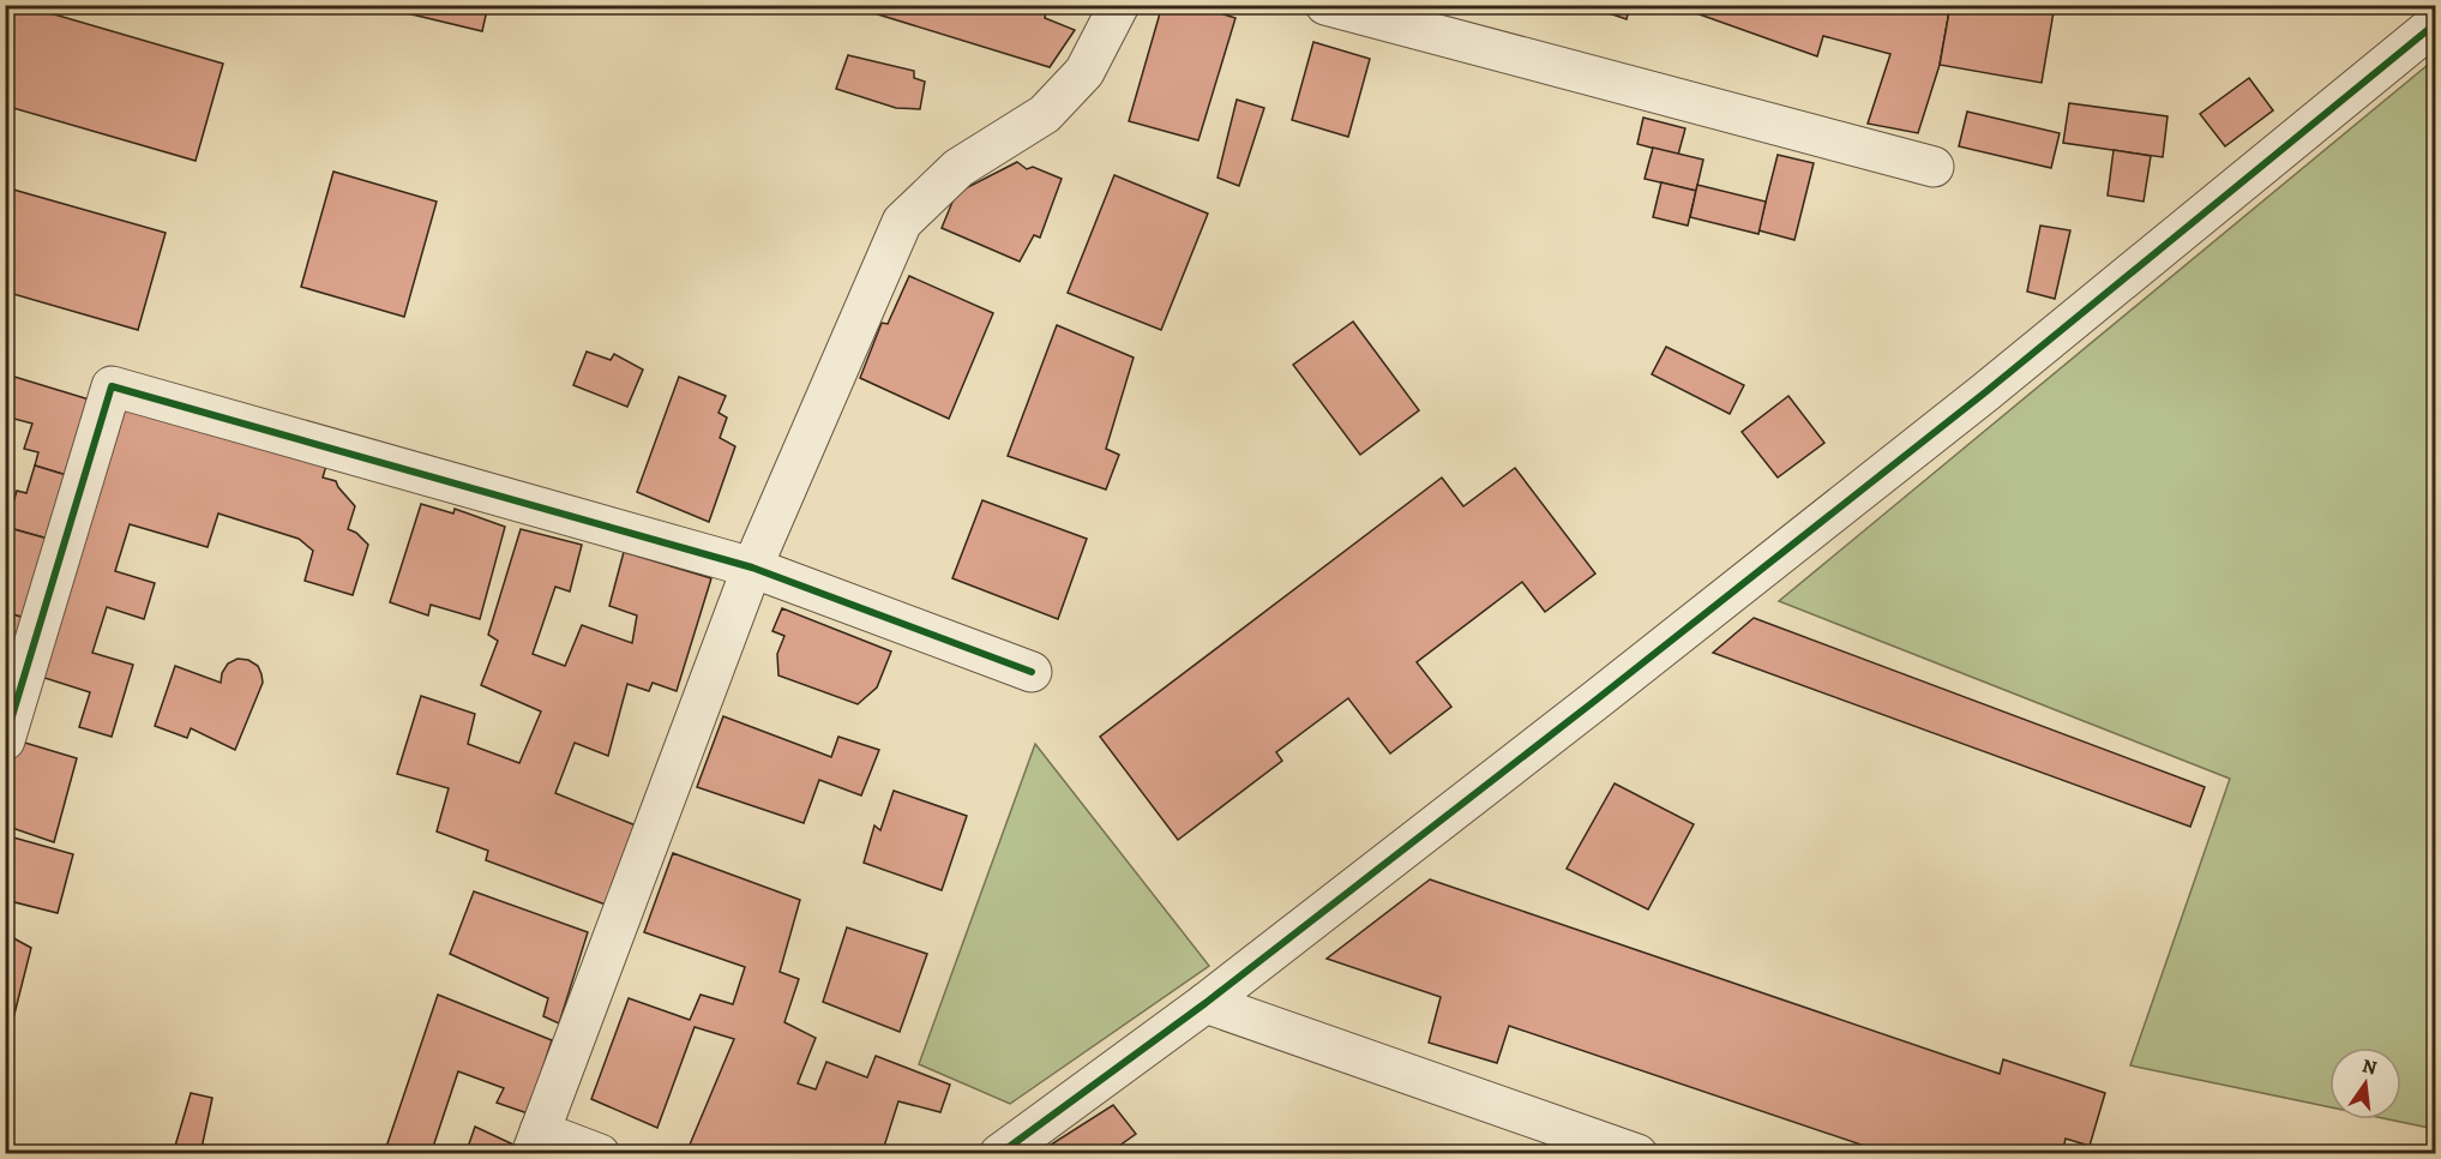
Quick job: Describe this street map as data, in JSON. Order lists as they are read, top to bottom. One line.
{"north":"top"}
